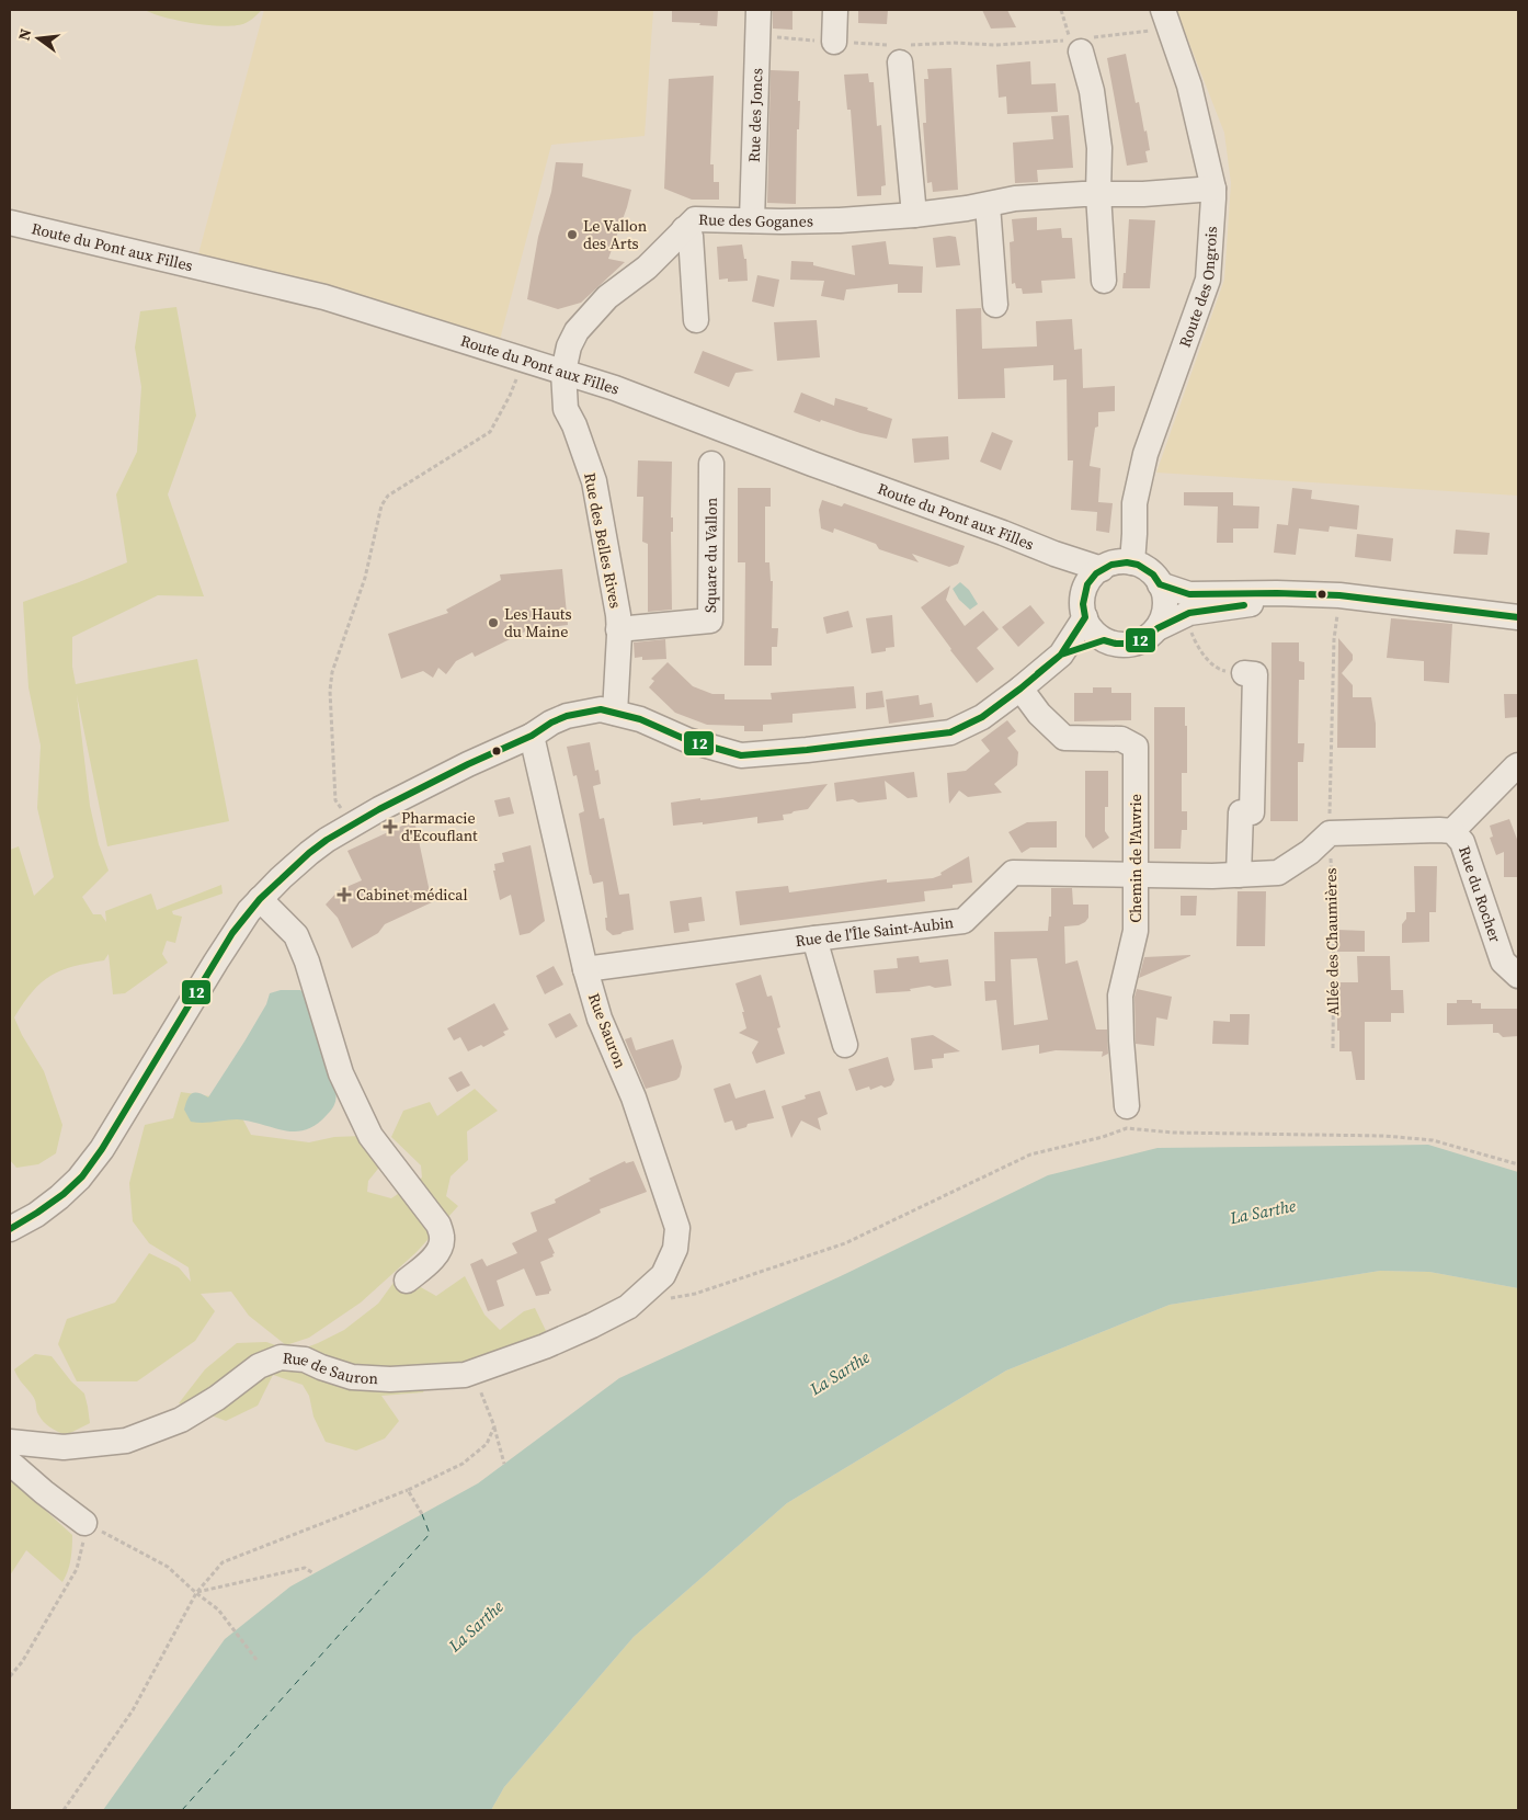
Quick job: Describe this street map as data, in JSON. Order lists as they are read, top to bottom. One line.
{"streets":{"street":["Rue des Joncs","Rue des Goganes","Route du Pont aux Filles","Route des Ongrois","Rue des Belles Rives","Square du Vallon","Chemin de l'Auvrie","Rue du Rocher","Rue de l'Île Saint-Aubin","Rue Sauron","Rue de Sauron"],"path":["Allée des Chaumières"]},"crossings":[["Rue des Joncs","Rue des Goganes"],["Rue des Goganes","Route des Ongrois"],["Rue des Goganes","Rue des Belles Rives"],["Route du Pont aux Filles","Route des Ongrois"],["Route du Pont aux Filles","Rue des Belles Rives"],["Rue des Belles Rives","Square du Vallon"],["Chemin de l'Auvrie","Rue de l'Île Saint-Aubin"],["Rue du Rocher","Rue de l'Île Saint-Aubin"],["Rue du Rocher","Allée des Chaumières"],["Rue de l'Île Saint-Aubin","Allée des Chaumières"],["Rue de l'Île Saint-Aubin","Rue Sauron"],["Rue Sauron","Rue de Sauron"]],"water":["La Sarthe"],"places":{"other":["Le Vallon des Arts","Les Hauts du Maine"],"health":["Pharmacie d'Ecouflant","Cabinet médical"]},"lines":["transit line 12"],"north":"left"}
